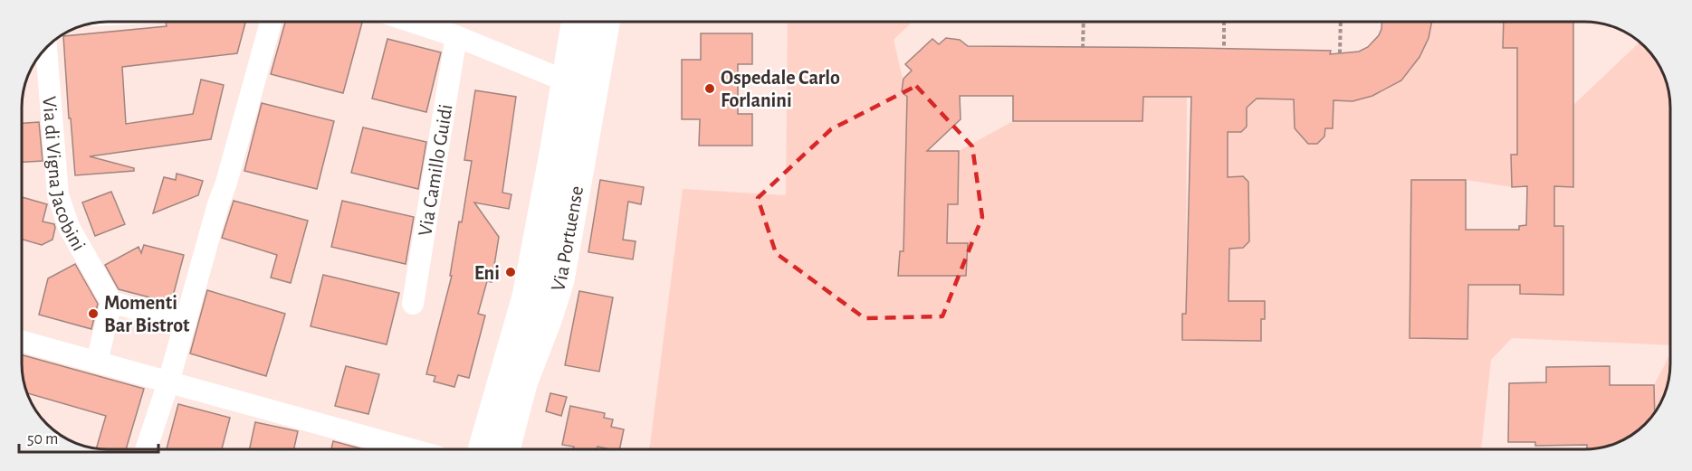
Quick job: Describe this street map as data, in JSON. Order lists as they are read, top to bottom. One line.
{"streets":{"main road":["Via Portuense"],"street":["Via Camillo Guidi","Via di Vigna Jacobini"]},"places":["Ospedale Carlo Forlanini","Eni","Momenti Bar Bistrot"],"scale_bar":"50 m"}
